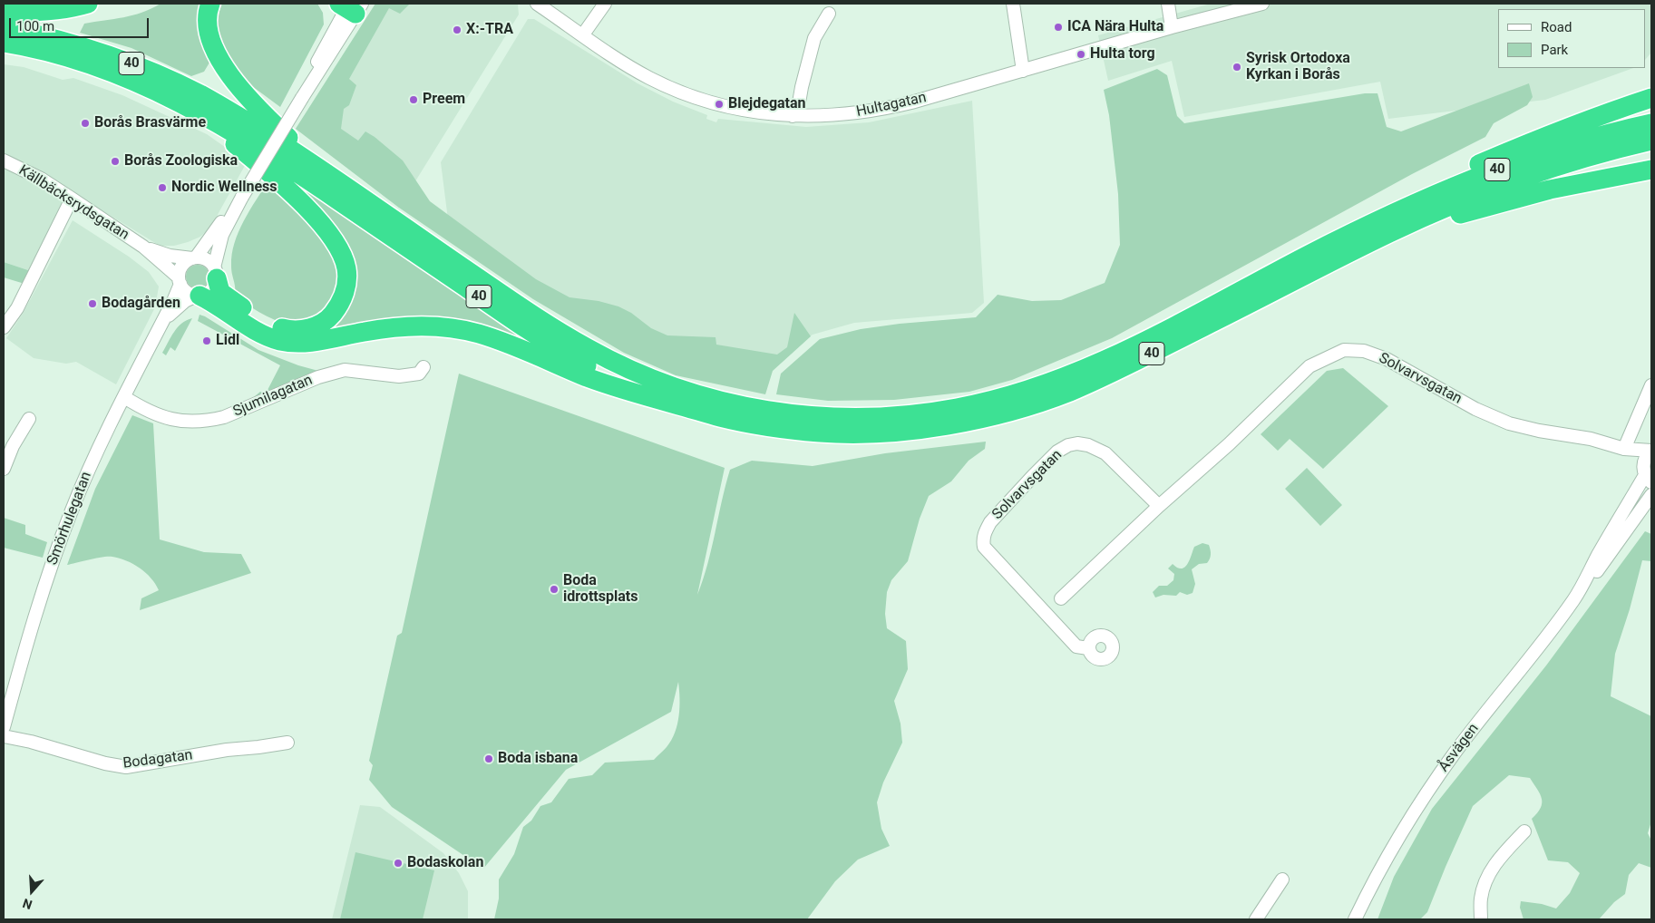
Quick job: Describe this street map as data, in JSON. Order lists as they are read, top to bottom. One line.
{"streets":{"highway":["40"],"street":["Hultagatan","Källbäcksrydsgatan","Solvarvsgatan","Sjumilagatan","Smörhulegatan","Åsvägen","Bodagatan"]},"crossings":[["Källbäcksrydsgatan","Smörhulegatan"],["Sjumilagatan","Smörhulegatan"]],"places":["ICA Nära Hulta","X:-TRA","Hulta torg","Syrisk Ortodoxa Kyrkan i Borås","Preem","Blejdegatan","Borås Brasvärme","Borås Zoologiska","Nordic Wellness","Bodagården","Lidl","Boda idrottsplats","Boda isbana","Bodaskolan"],"legend":["Road","Park"],"scale_bar":"100 m","north":"bottom"}
